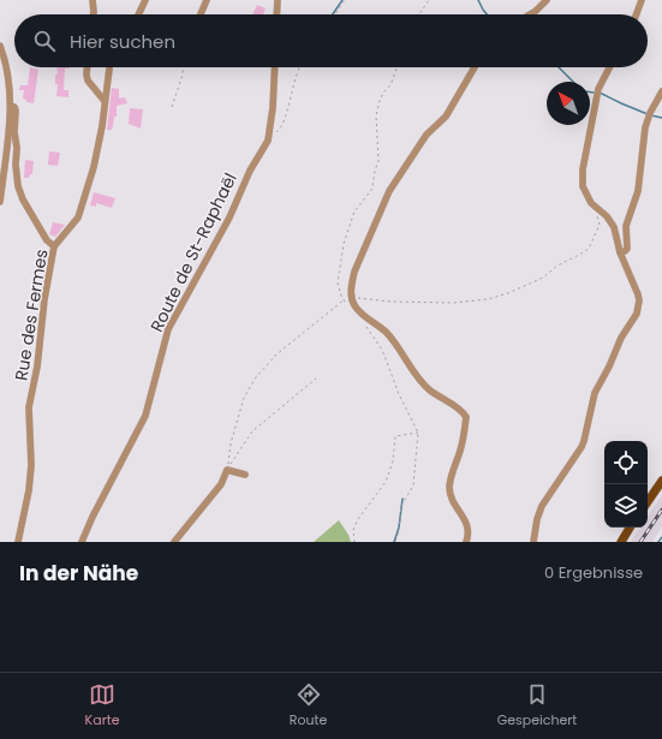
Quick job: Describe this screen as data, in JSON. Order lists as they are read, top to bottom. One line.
{"streets":{"street":["Route de St-Raphaël","Rue des Fermes"]},"north":"top left","page":{"search":"Hier suchen","heading":["In der Nähe","0 Ergebnisse"],"nav":["Karte","Route","Gespeichert"]}}
